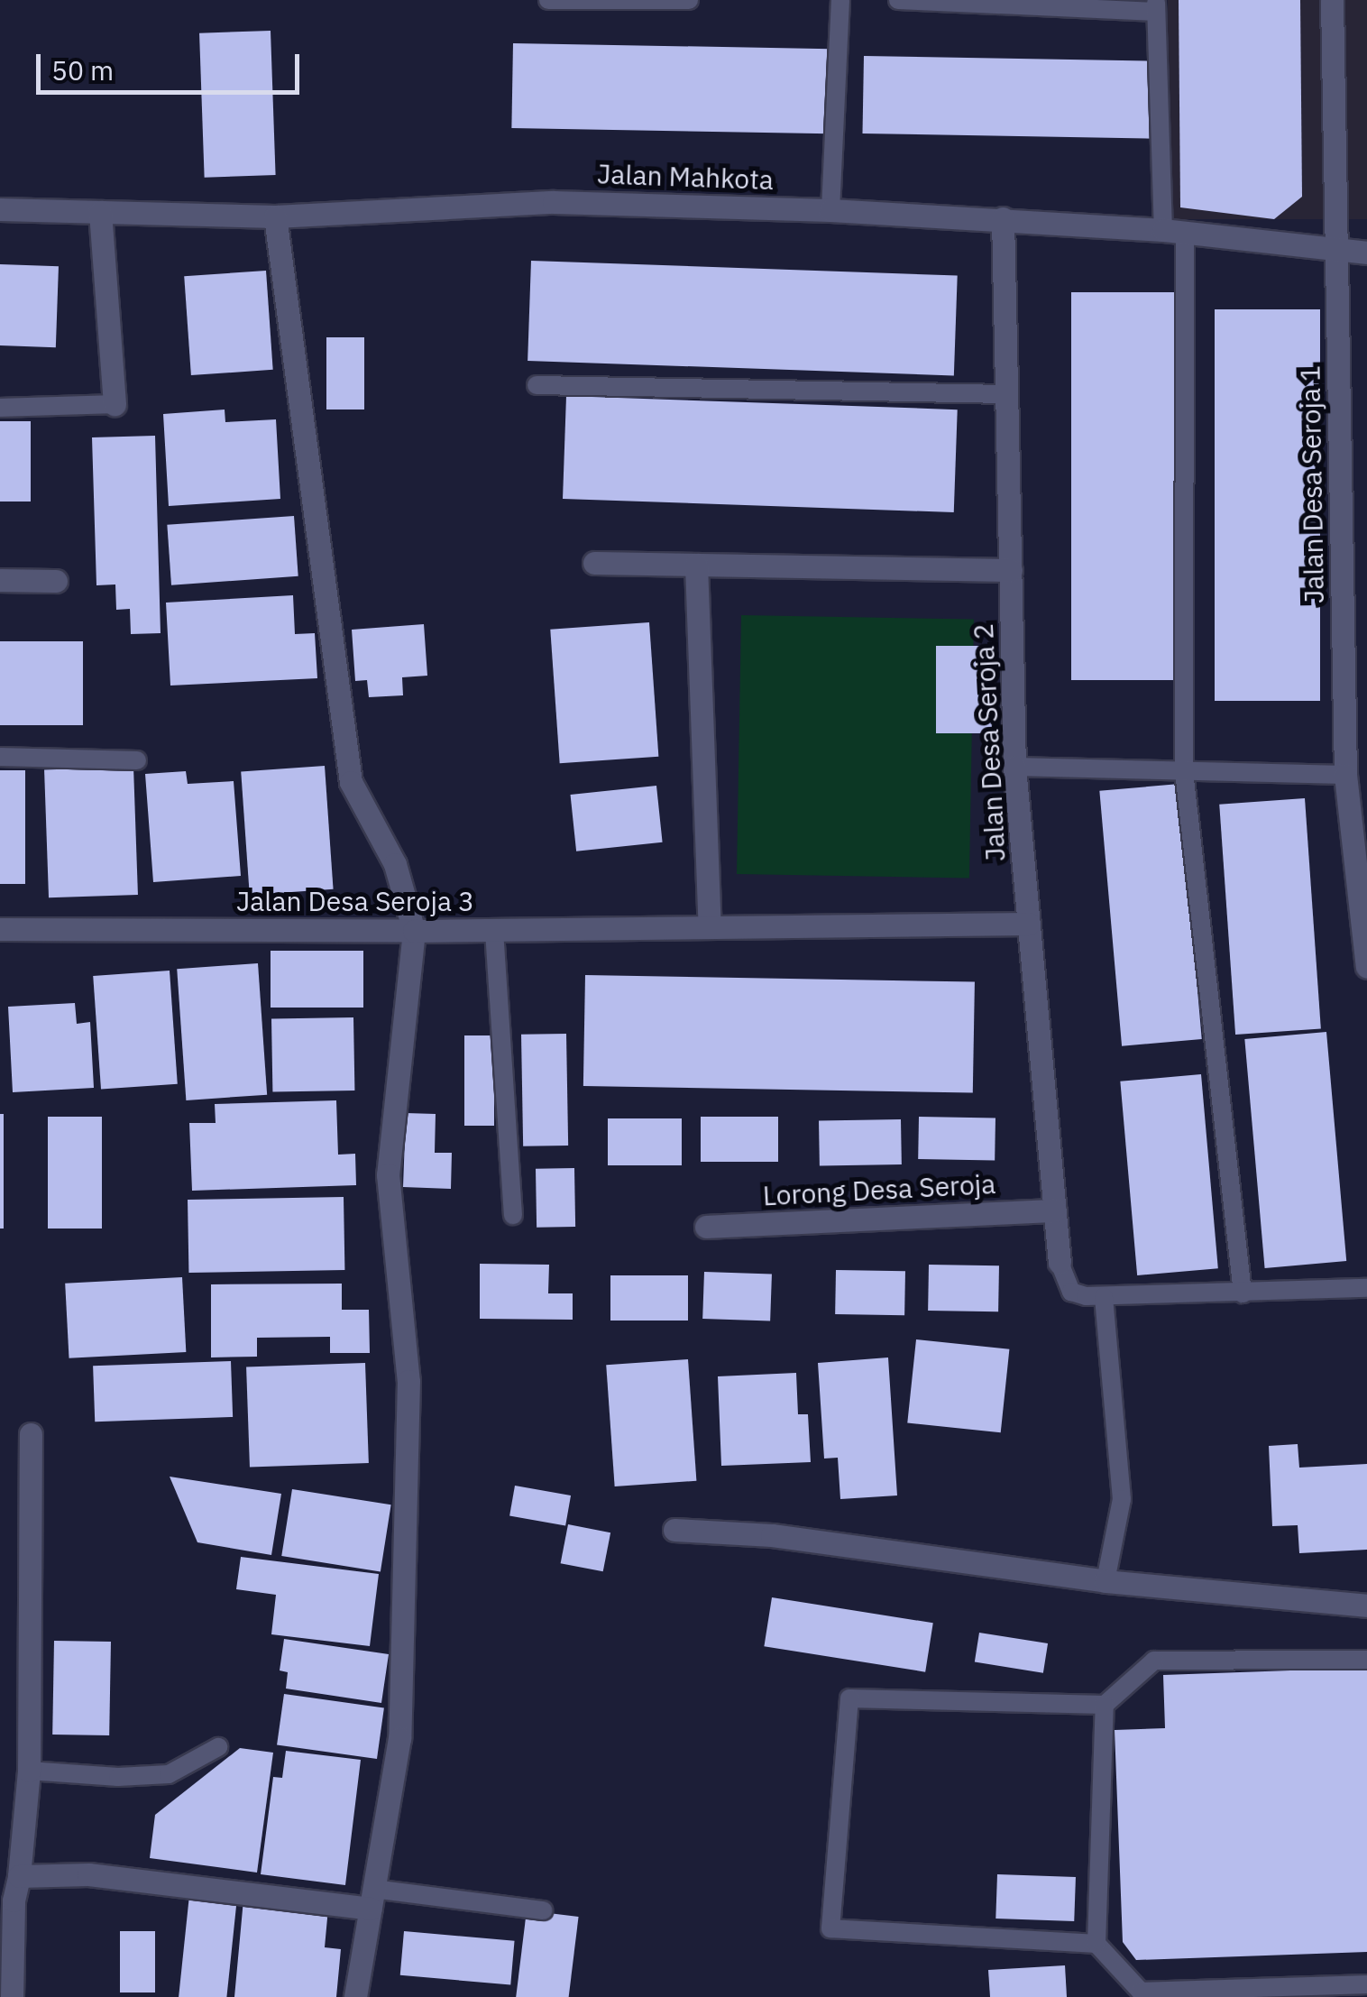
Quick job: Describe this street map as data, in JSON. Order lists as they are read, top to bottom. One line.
{"streets":{"street":["Jalan Mahkota","Jalan Desa Seroja 1","Jalan Desa Seroja 2","Jalan Desa Seroja 3","Lorong Desa Seroja"]},"crossings":[["Jalan Mahkota","Jalan Desa Seroja 1"],["Jalan Mahkota","Jalan Desa Seroja 2"],["Jalan Desa Seroja 2","Jalan Desa Seroja 3"],["Jalan Desa Seroja 2","Lorong Desa Seroja"]],"scale_bar":"50 m"}
